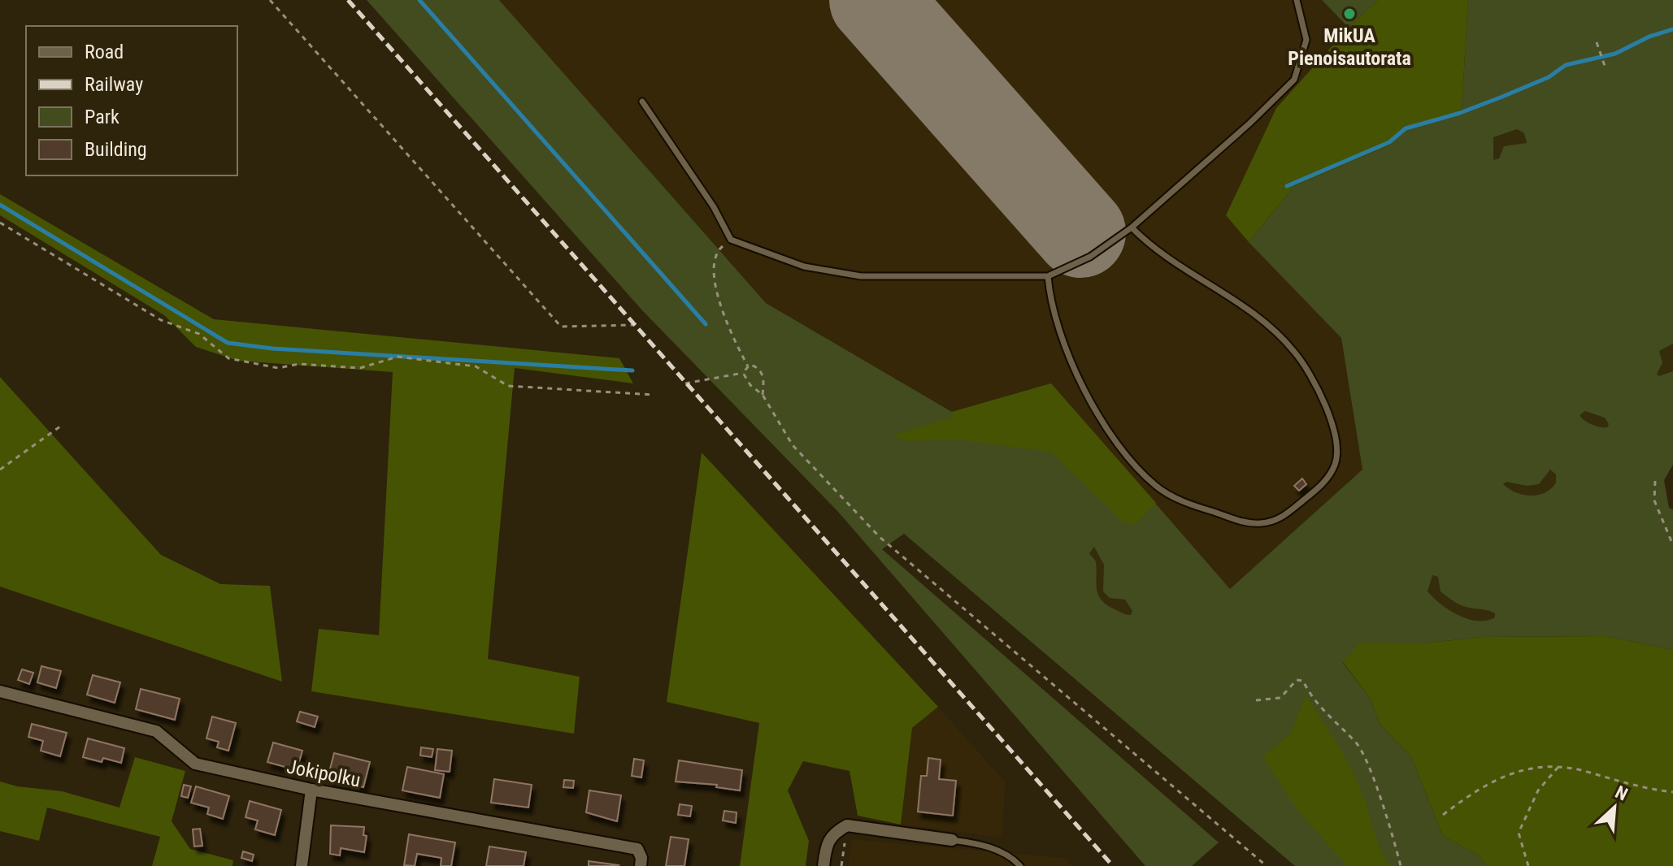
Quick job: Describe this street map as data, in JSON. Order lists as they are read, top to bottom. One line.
{"streets":{"street":["Jokipolku"]},"places":["MikUA Pienoisautorata"],"legend":["Road","Railway","Park","Building"],"north":"top right"}
